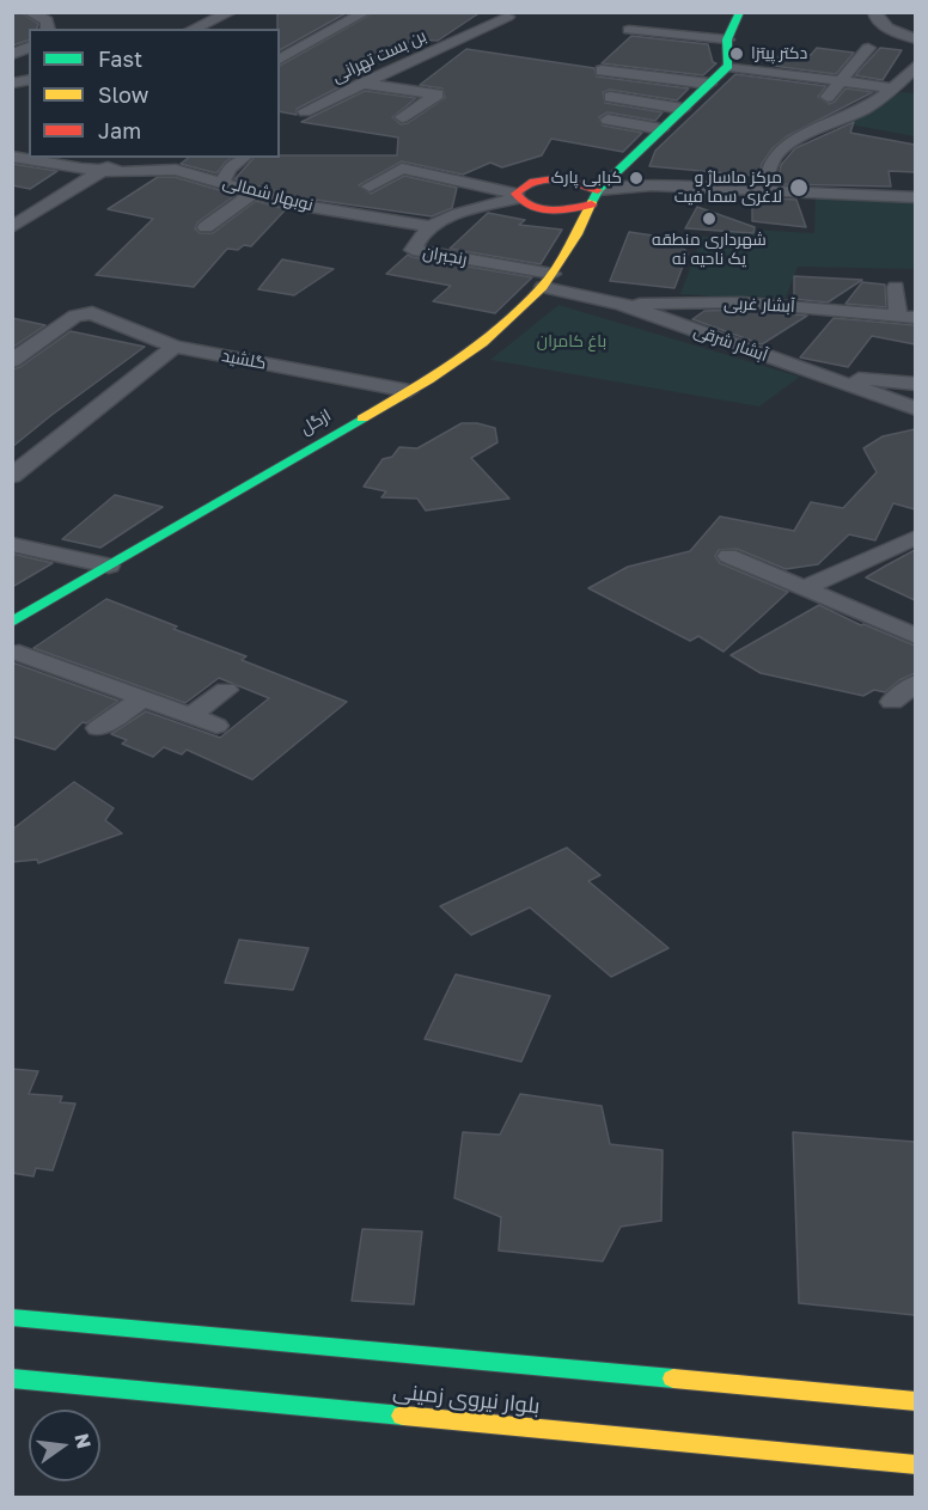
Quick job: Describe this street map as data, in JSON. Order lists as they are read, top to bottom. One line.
{"streets":{"main road":["ازگل","بلوار نیروی زمینی"],"street":["بن بست تهرانی","نوبهار شمالی","رنجبران","آبشار غربی","آبشار شرقی","گلشید"]},"crossings":[["نوبهار شمالی","رنجبران"],["رنجبران","آبشار شرقی"],["رنجبران","ازگل"],["آبشار غربی","آبشار شرقی"],["آبشار شرقی","ازگل"],["گلشید","ازگل"]],"parks":["باغ کامران"],"places":["دکتر پیتزا","کبابی پارک","مرکز ماساژ و لاغری سما فیت","شهرداری منطقه یک ناحیه نه"],"legend":["Fast","Slow","Jam"],"north":"right"}
